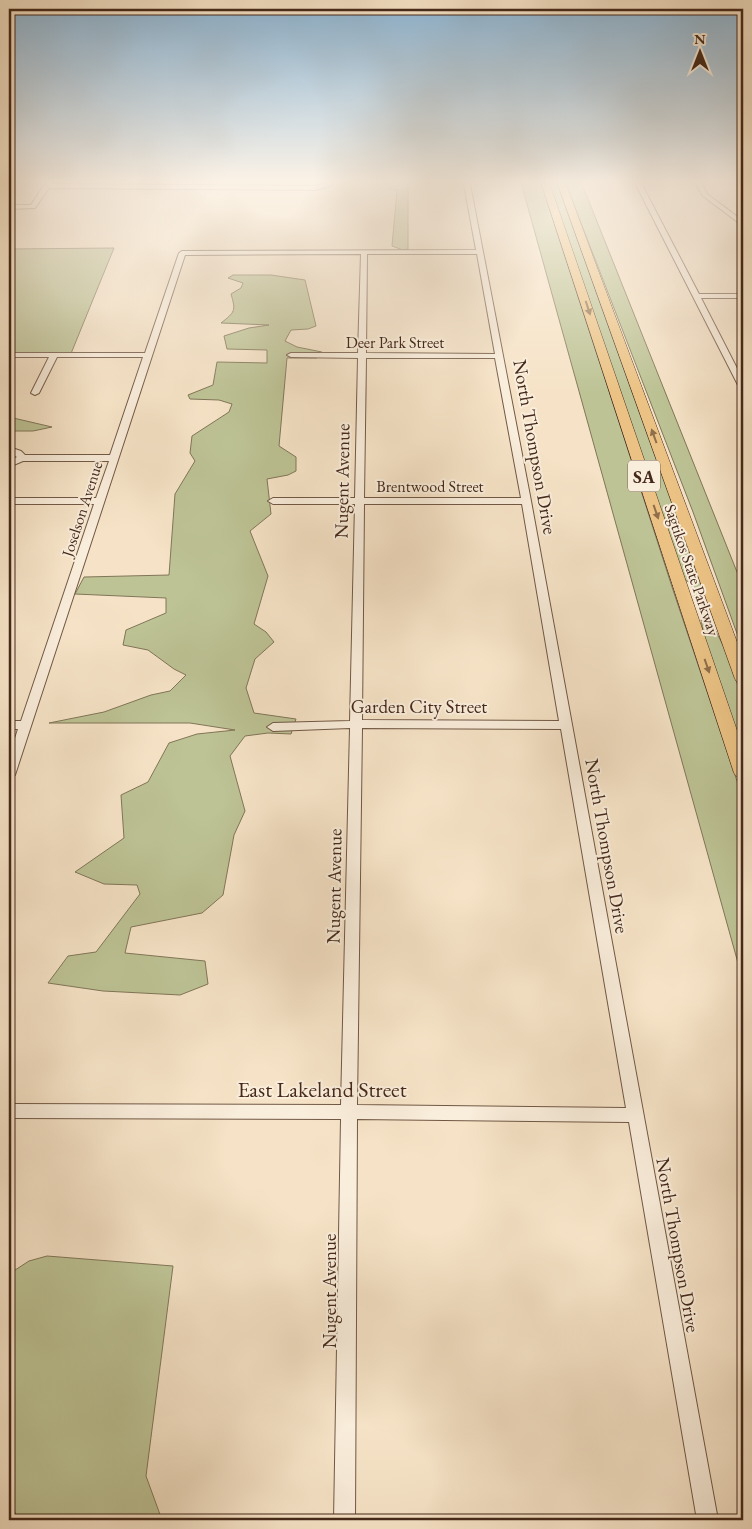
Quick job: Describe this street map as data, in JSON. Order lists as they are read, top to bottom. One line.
{"streets":{"highway":["SA","Sagtikos State Parkway"],"street":["Deer Park Street","North Thompson Drive","Nugent Avenue","Brentwood Street","Joselson Avenue","Garden City Street","East Lakeland Street"]},"crossings":[["Deer Park Street","North Thompson Drive"],["Deer Park Street","Nugent Avenue"],["North Thompson Drive","Brentwood Street"],["North Thompson Drive","Garden City Street"],["North Thompson Drive","East Lakeland Street"],["Nugent Avenue","Brentwood Street"],["Nugent Avenue","Joselson Avenue"],["Nugent Avenue","Garden City Street"],["Nugent Avenue","East Lakeland Street"]],"north":"top"}
